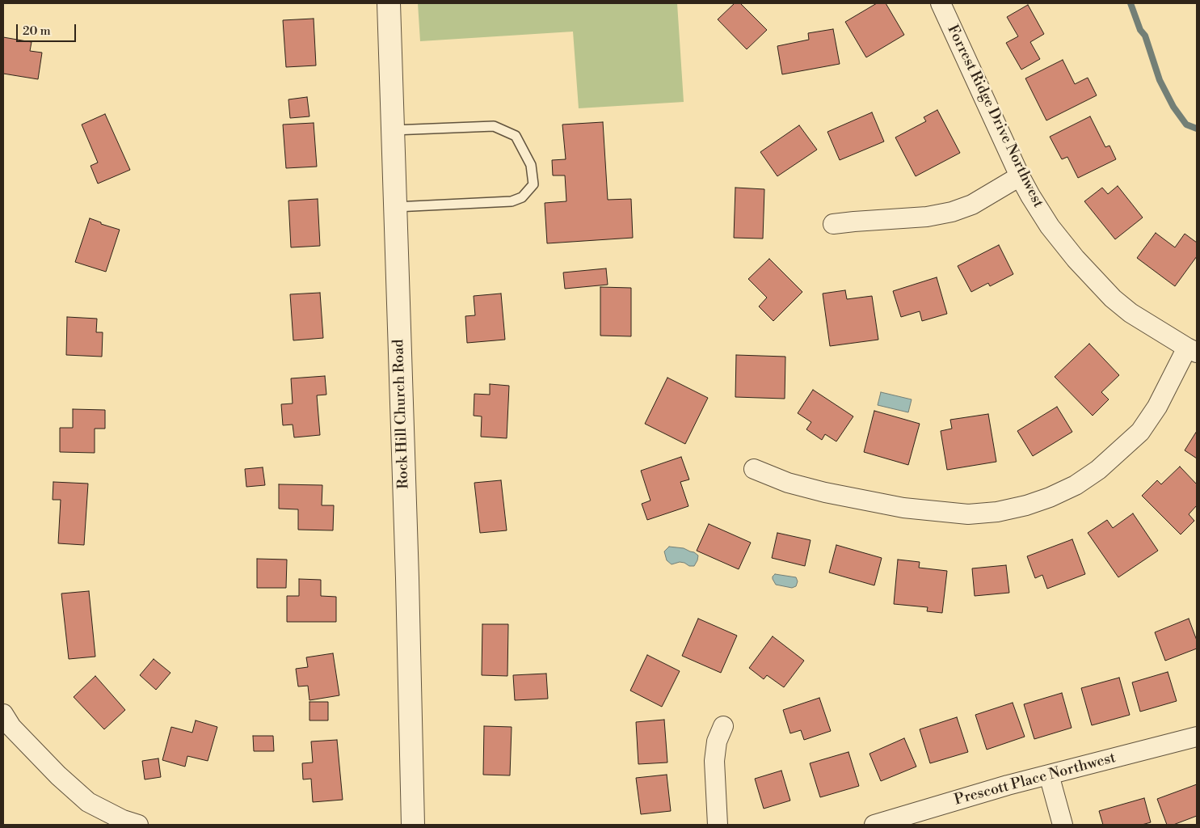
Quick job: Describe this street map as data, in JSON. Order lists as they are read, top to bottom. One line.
{"streets":{"street":["Forrest Ridge Drive Northwest","Rock Hill Church Road","Prescott Place Northwest"]},"scale_bar":"20 m"}
